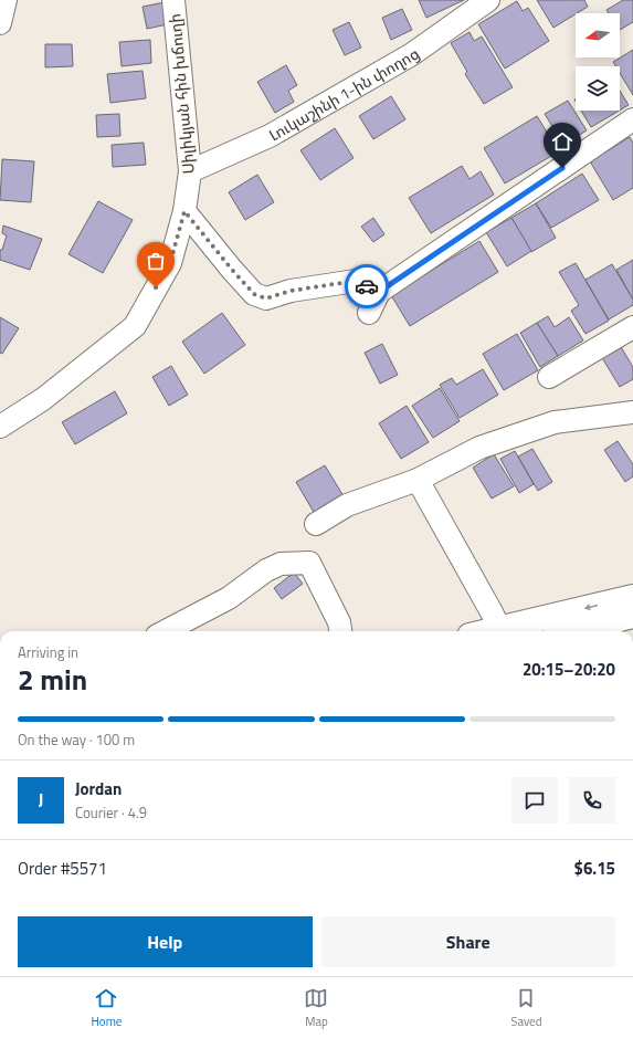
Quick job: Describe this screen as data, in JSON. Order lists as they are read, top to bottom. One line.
{"streets":{"street":["Լուկաշինի 1-ին փողոց","Սիլիկյան հին խճուղի"]},"crossings":[["Լուկաշինի 1-ին փողոց","Սիլիկյան հին խճուղի"]],"north":"left","page":{"heading":["2 min","Arriving in","20:15–20:20"],"panel":["Jordan","Courier · 4.9","Order #5571","$6.15"],"bar":"On the way · 100 m","round":"J","buttons":["Help","Share"],"tabs":["Home","Map","Saved"]}}
